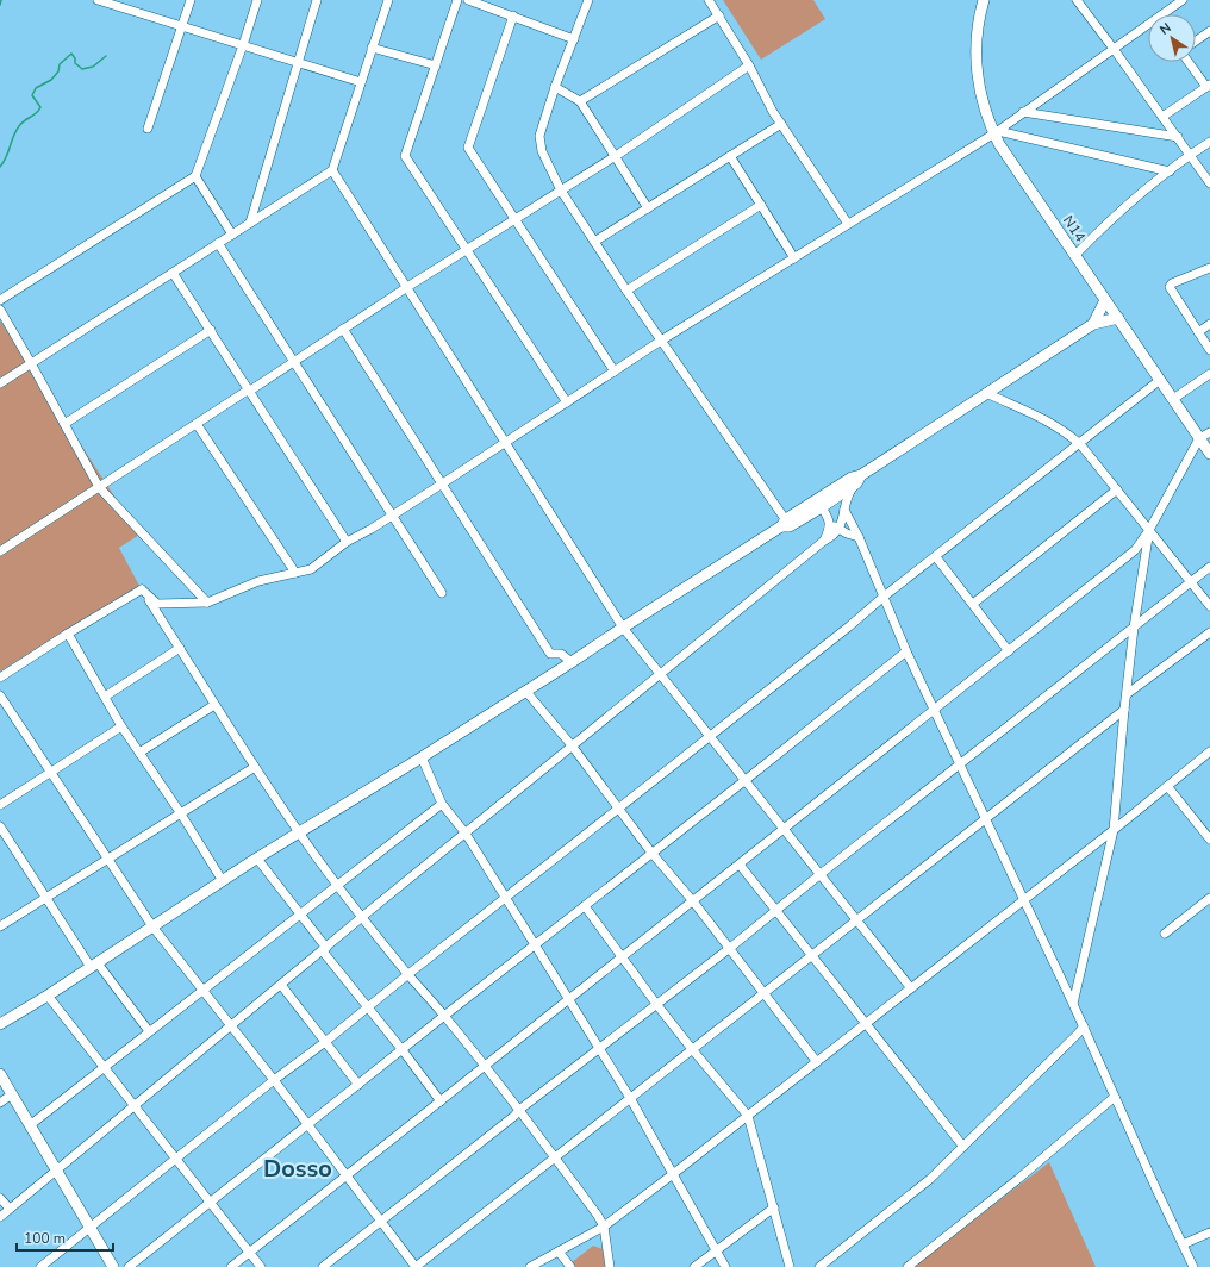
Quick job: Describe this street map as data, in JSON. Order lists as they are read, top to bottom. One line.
{"streets":{"main road":["N14"]},"districts":["Dosso"],"scale_bar":"100 m","north":"top left"}
